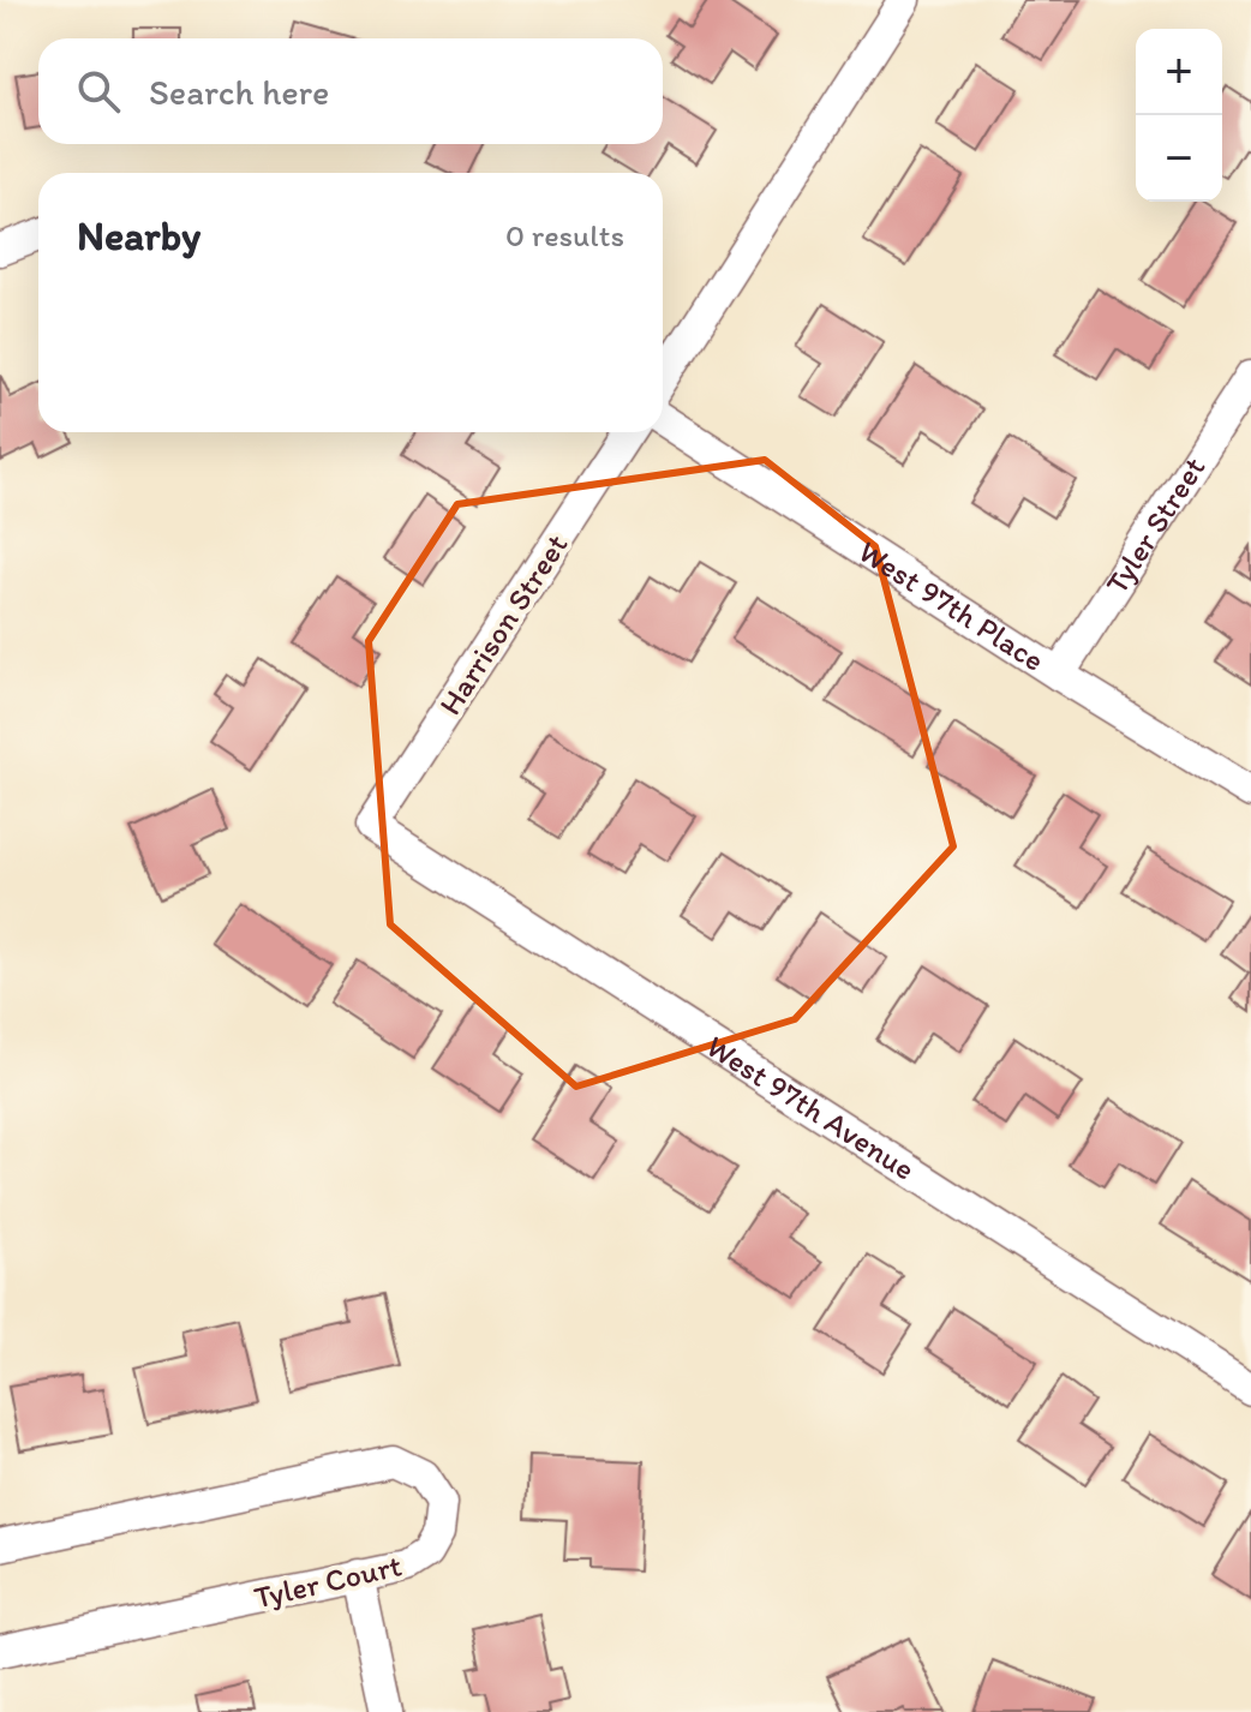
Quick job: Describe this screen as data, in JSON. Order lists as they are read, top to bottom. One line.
{"streets":{"street":["Tyler Street","West 97th Place","Harrison Street","West 97th Avenue","Tyler Court"]},"crossings":[["Tyler Street","West 97th Place"],["Harrison Street","West 97th Avenue"]],"page":{"map_buttons":["+","−"],"search":"Search here","heading":["Nearby","0 results"]}}
